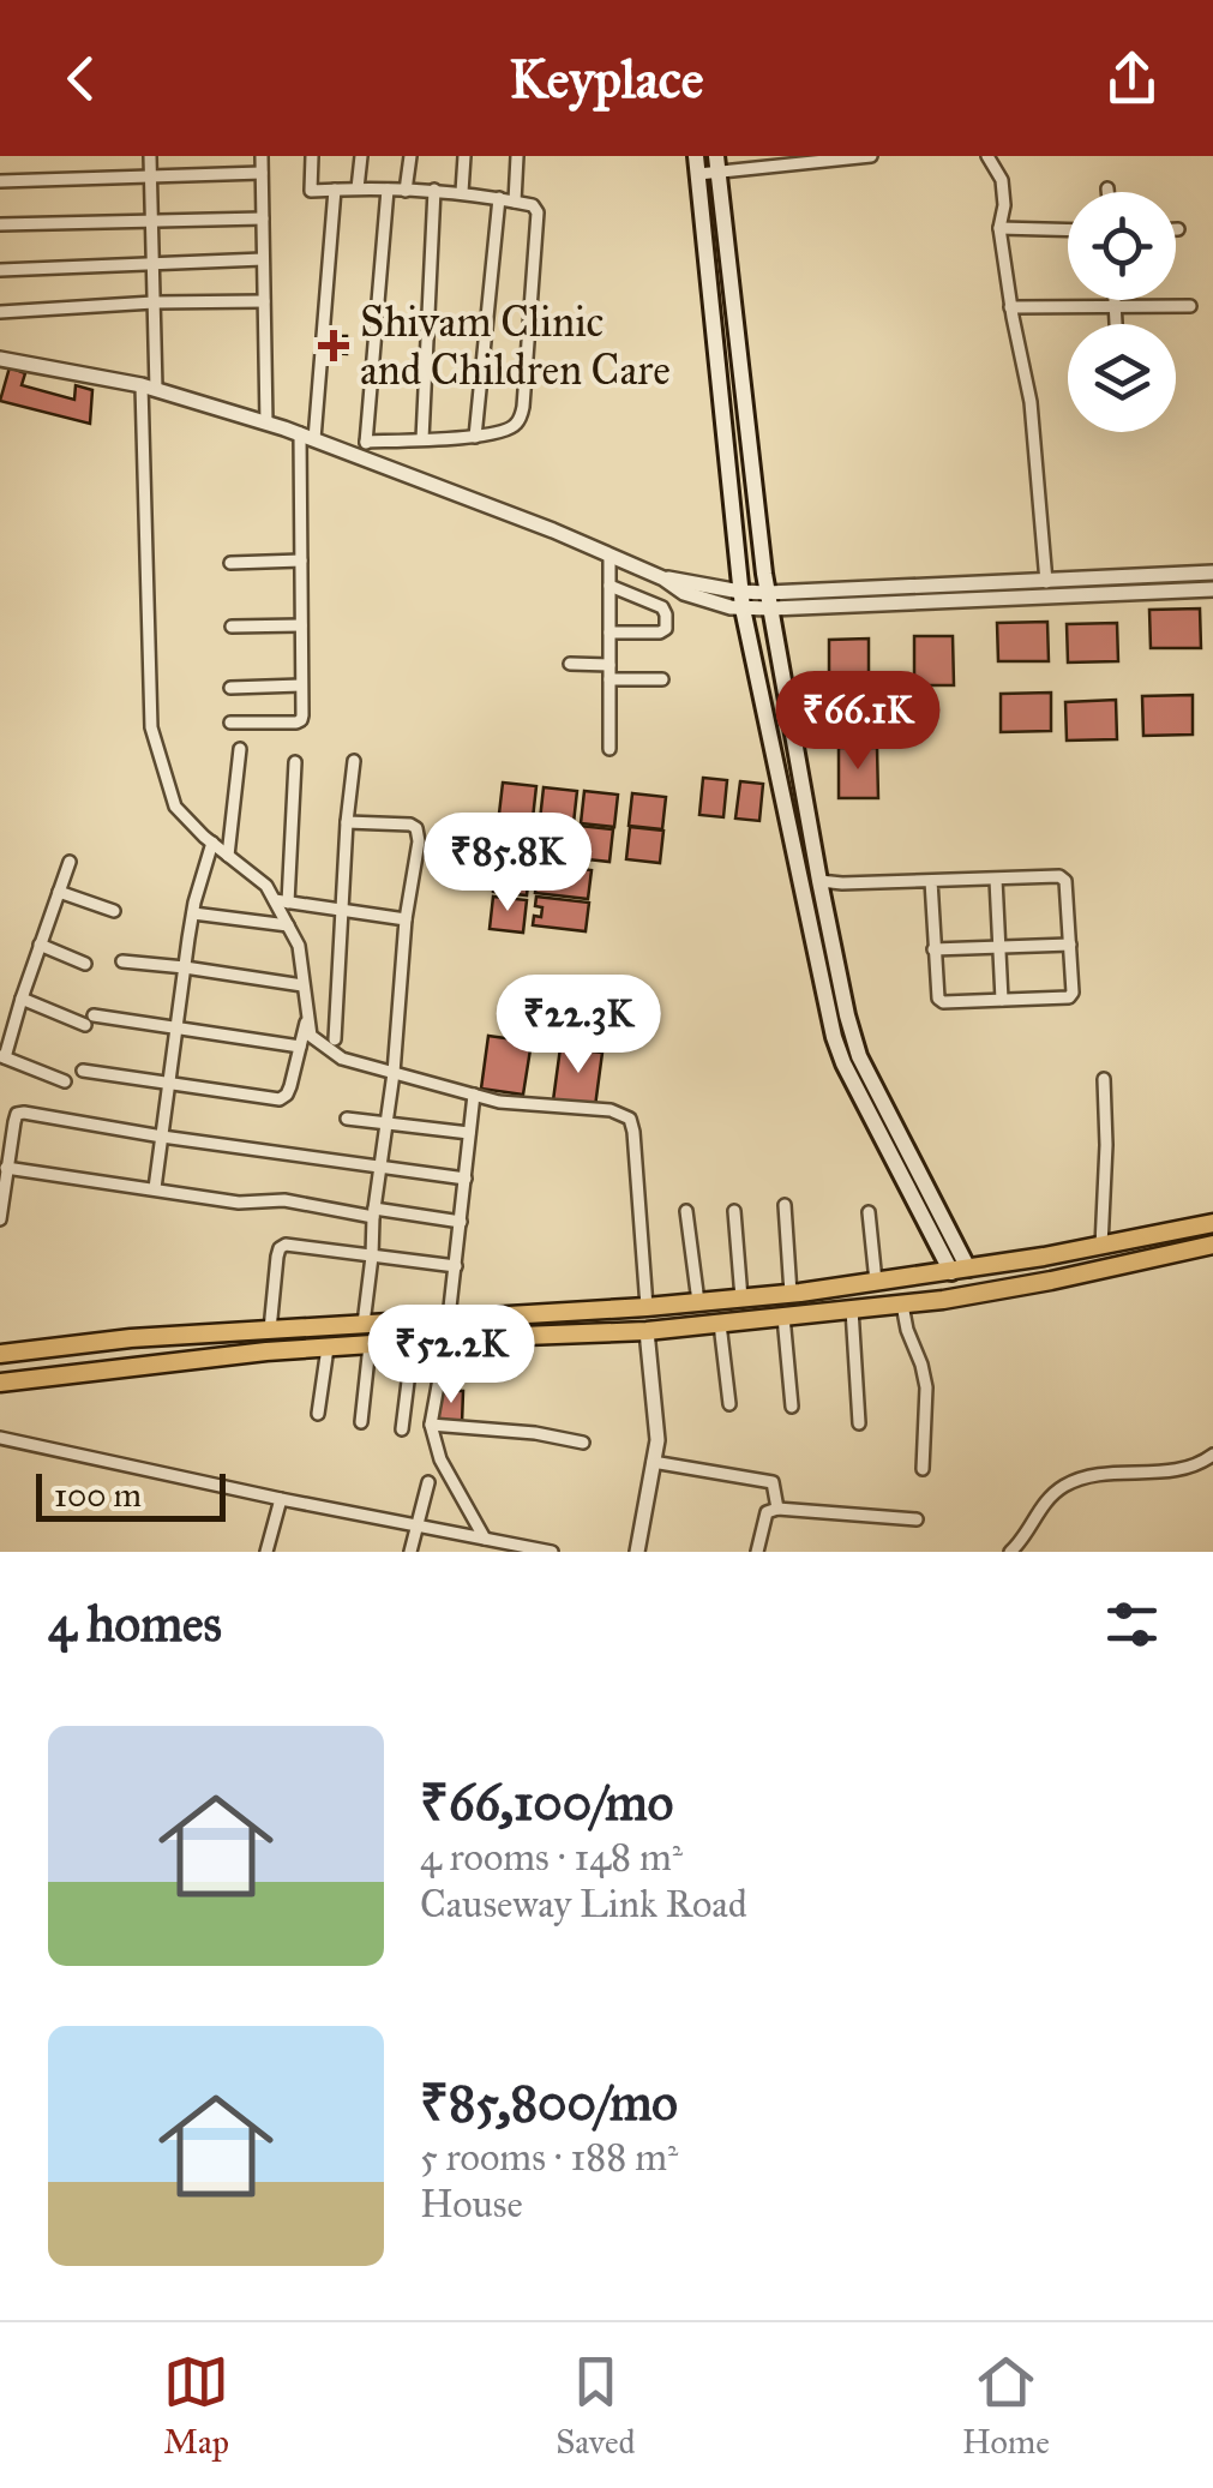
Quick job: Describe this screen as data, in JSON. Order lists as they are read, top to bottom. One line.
{"places":{"health":["Shivam Clinic and Children Care"]},"scale_bar":"100 m","page":{"header":"Keyplace","price":["₹66.1K","₹85.8K","₹22.3K","₹52.2K"],"scale":"100 m","heading":"4 homes","list":[{"name":"₹66,100/mo","note":"4 rooms · 148 m² · Causeway Link Road"},{"name":"₹85,800/mo","note":"5 rooms · 188 m² · House"}],"tabs":["Map","Saved","Home"]}}
